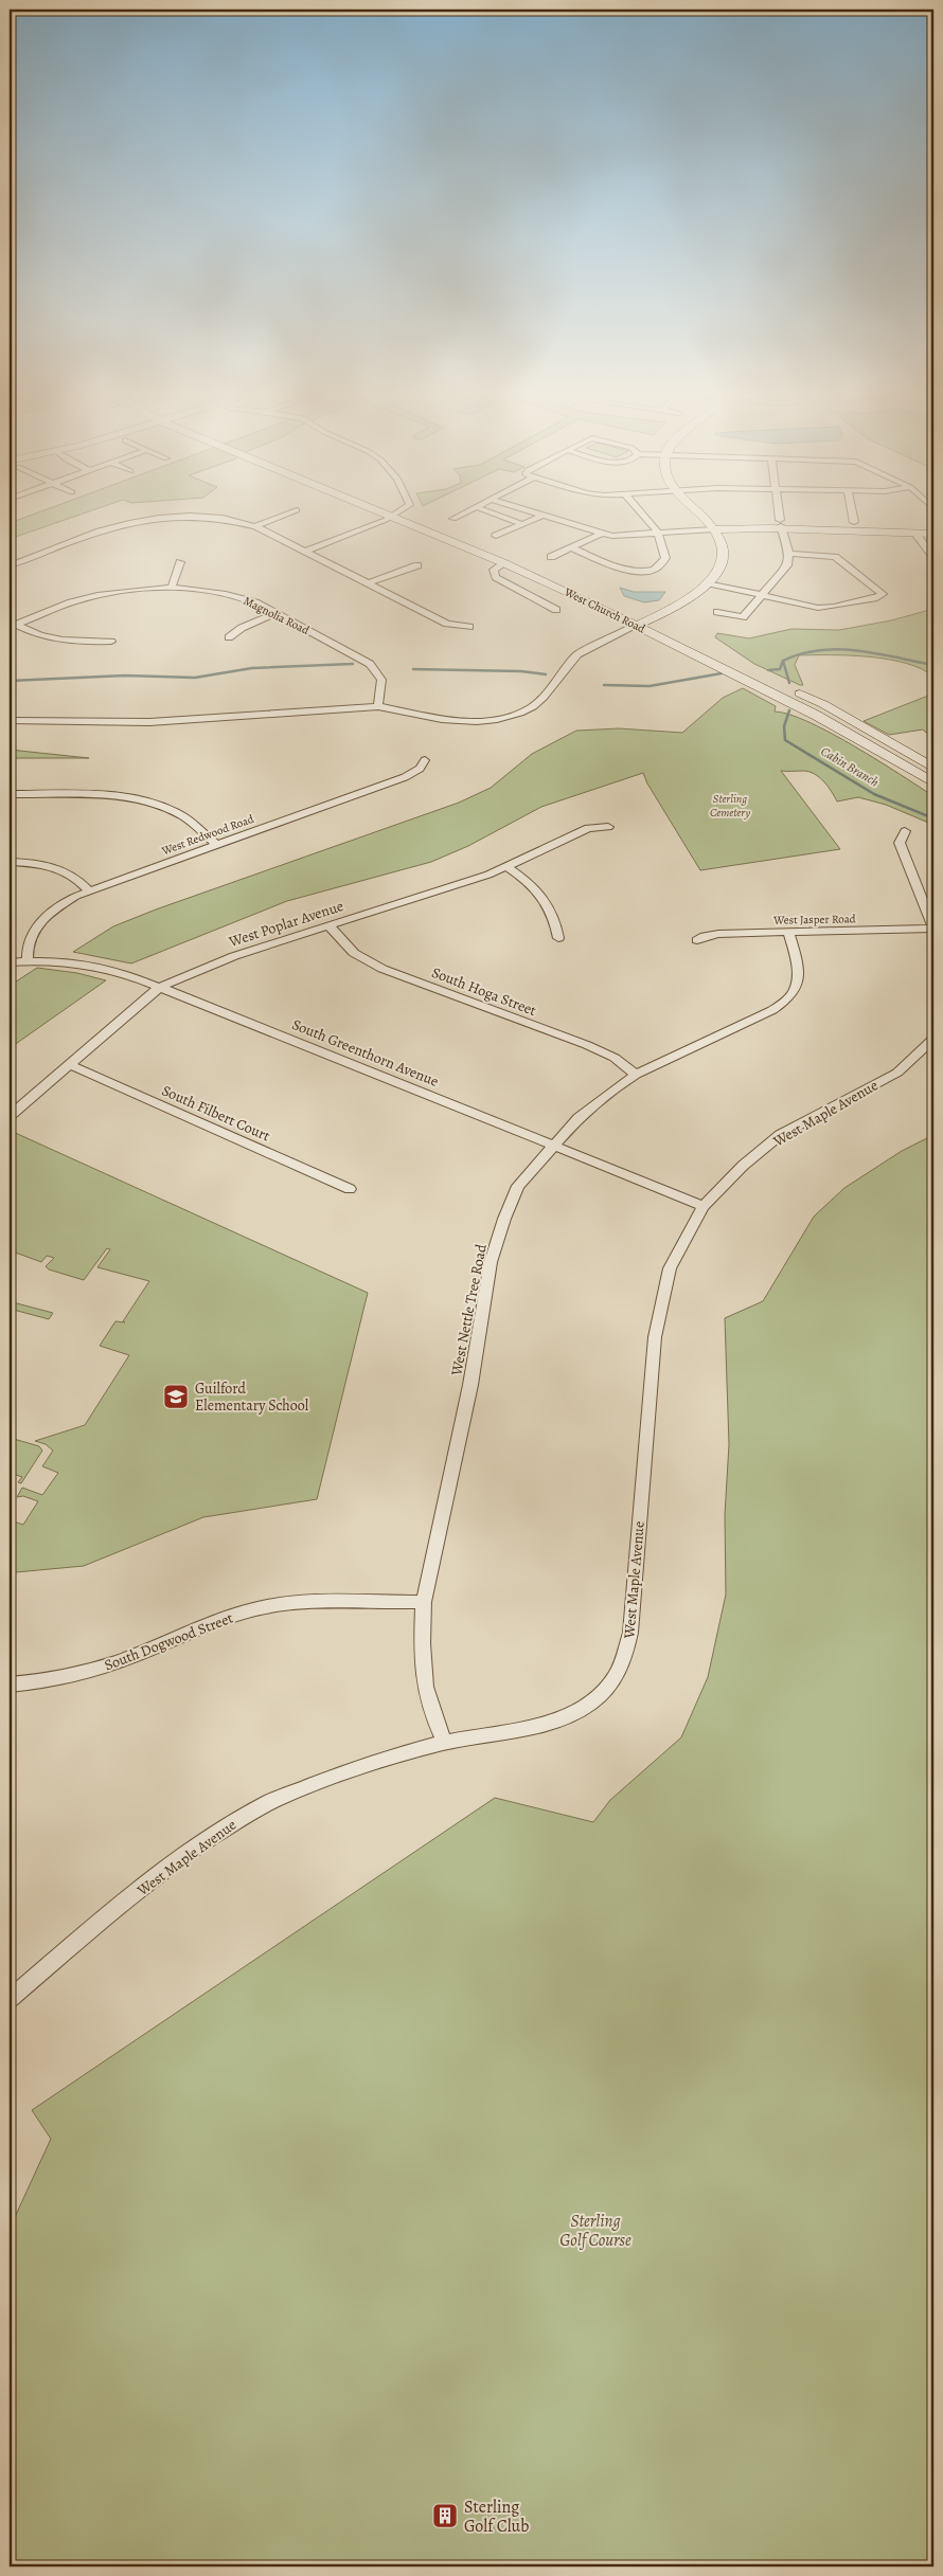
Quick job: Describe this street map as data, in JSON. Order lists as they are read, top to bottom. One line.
{"streets":{"main road":["West Church Road"],"street":["Magnolia Road","West Redwood Road","West Jasper Road","West Poplar Avenue","South Hoga Street","South Greenthorn Avenue","South Filbert Court","West Maple Avenue","West Nettle Tree Road","South Dogwood Street"]},"crossings":[["West Redwood Road","South Greenthorn Avenue"],["West Jasper Road","West Nettle Tree Road"],["West Poplar Avenue","South Hoga Street"],["West Poplar Avenue","South Greenthorn Avenue"],["West Poplar Avenue","South Filbert Court"],["South Hoga Street","West Nettle Tree Road"],["South Greenthorn Avenue","West Maple Avenue"],["South Greenthorn Avenue","West Nettle Tree Road"],["West Maple Avenue","West Nettle Tree Road"],["West Nettle Tree Road","South Dogwood Street"]],"water":["Cabin Branch"],"parks":["Sterling Cemetery","Sterling Golf Course"],"places":{"school or university":["Guilford Elementary School"],"building":["Sterling Golf Club"]}}
